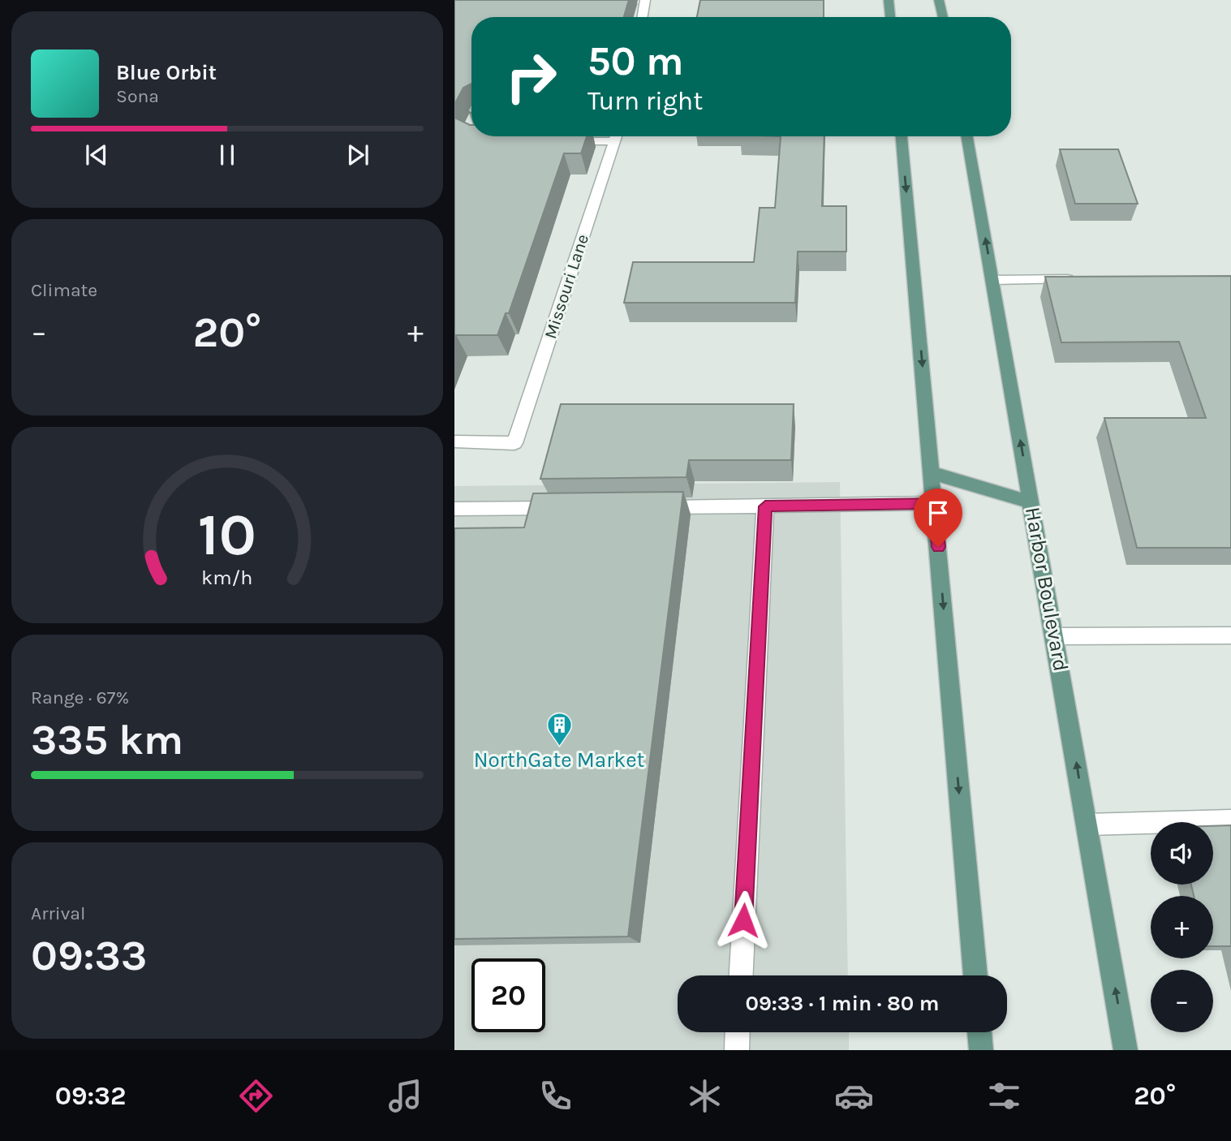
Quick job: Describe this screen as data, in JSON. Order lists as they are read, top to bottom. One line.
{"streets":{"main road":["Harbor Boulevard"],"street":["Missouri Lane"]},"places":{"building":["NorthGate Market"]},"page":{"turn":["50 m","Turn right"],"song":["Blue Orbit","Sona"],"tile":["Climate",["Range · 67%","335 km"],["Arrival","09:33"]],"heat":["−","20°","+"],"map_buttons":["+","−"],"limit":"20","trip":"09:33 · 1 min · 80 m","tabs":["09:32","20°"],"gauge":["10","km/h"]}}
